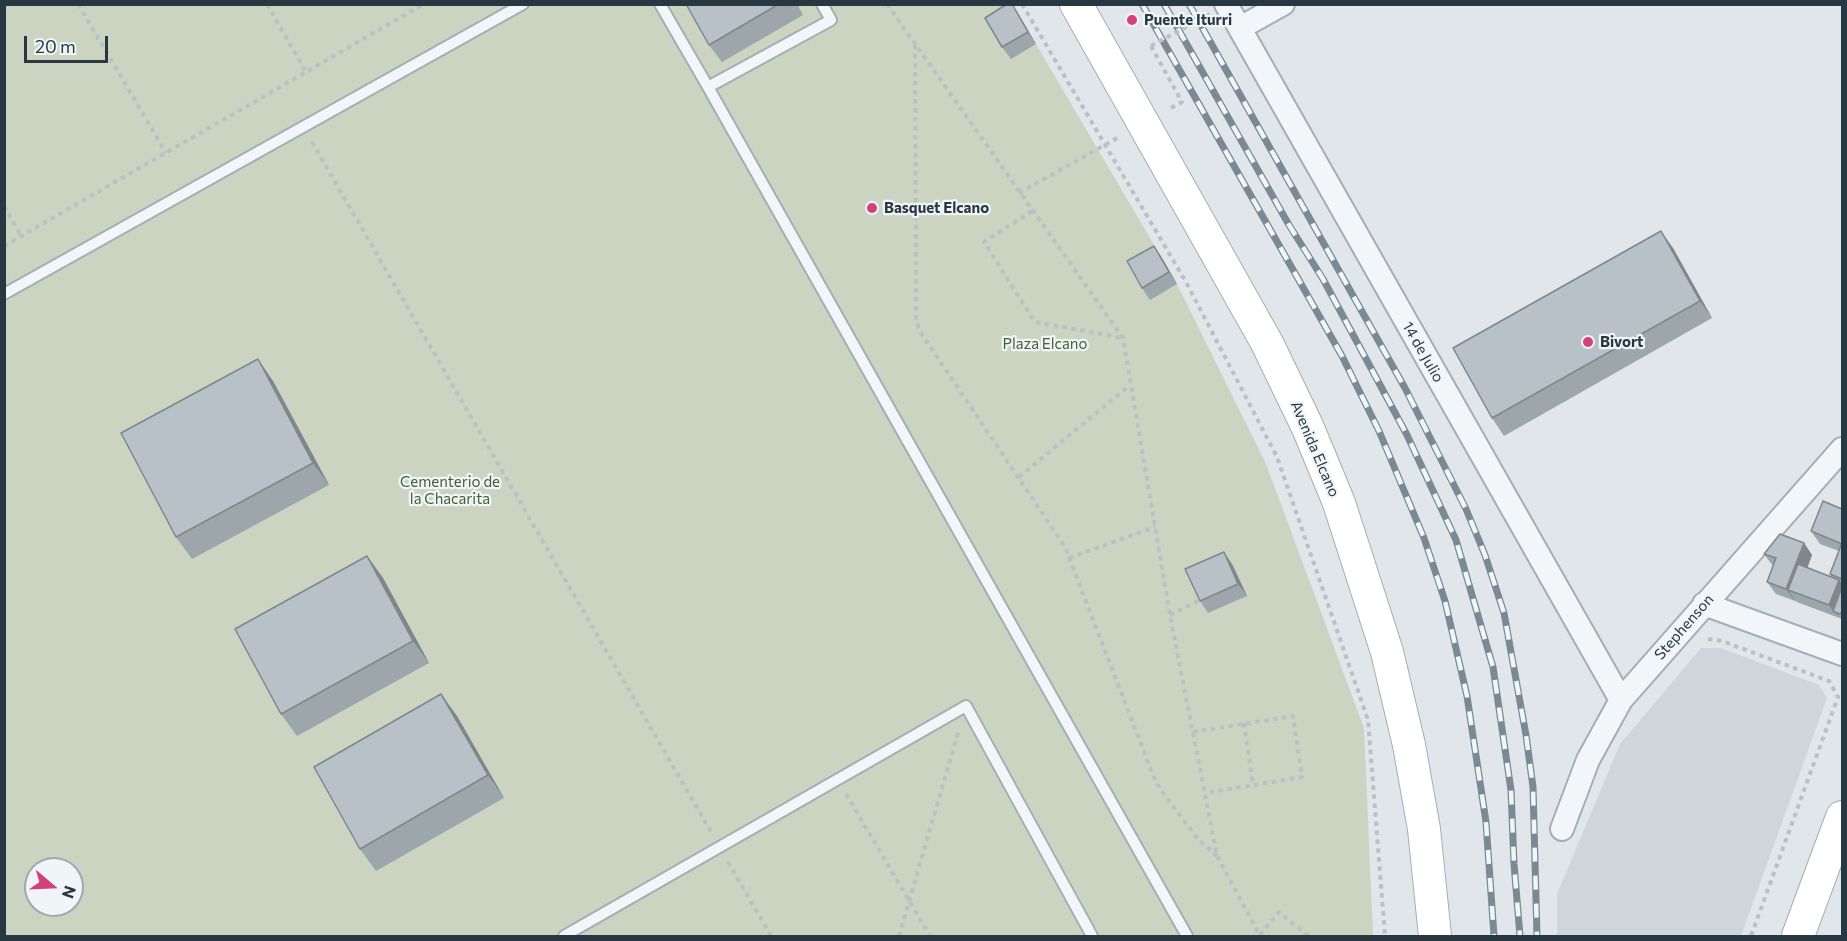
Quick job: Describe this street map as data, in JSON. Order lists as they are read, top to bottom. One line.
{"streets":{"main road":["Avenida Elcano"],"street":["14 de Julio","Stephenson"]},"crossings":[["14 de Julio","Stephenson"]],"parks":["Plaza Elcano","Cementerio de la Chacarita"],"places":["Puente Iturri","Basquet Elcano","Bivort"],"scale_bar":"20 m","north":"right"}
